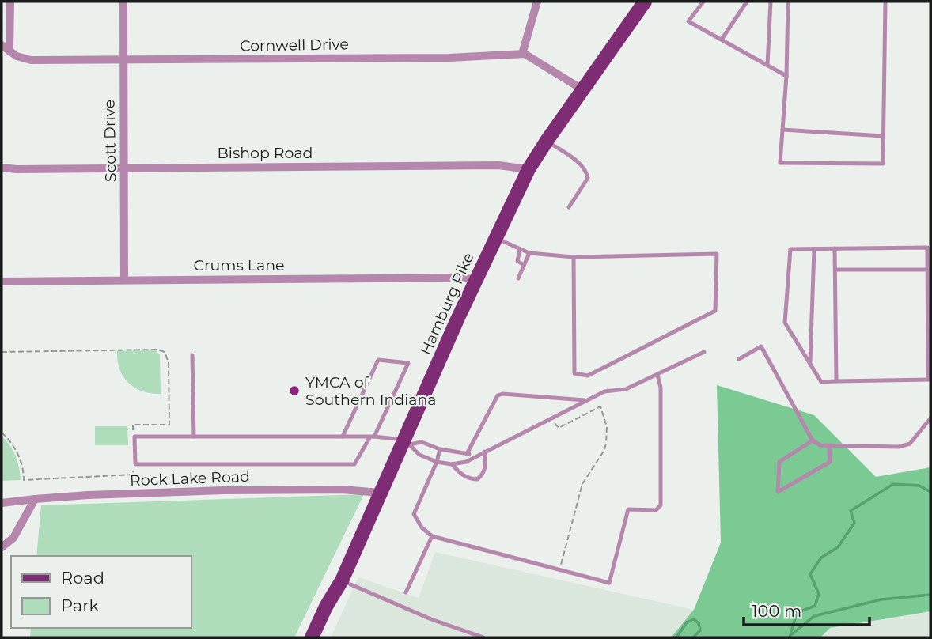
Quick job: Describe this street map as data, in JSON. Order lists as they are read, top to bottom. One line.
{"streets":{"main road":["Hamburg Pike"],"street":["Cornwell Drive","Scott Drive","Bishop Road","Crums Lane","Rock Lake Road"]},"crossings":[["Cornwell Drive","Scott Drive"],["Scott Drive","Bishop Road"],["Scott Drive","Crums Lane"],["Bishop Road","Hamburg Pike"],["Crums Lane","Hamburg Pike"],["Hamburg Pike","Rock Lake Road"]],"places":["YMCA of Southern Indiana"],"legend":["Road","Park"],"scale_bar":"100 m"}
